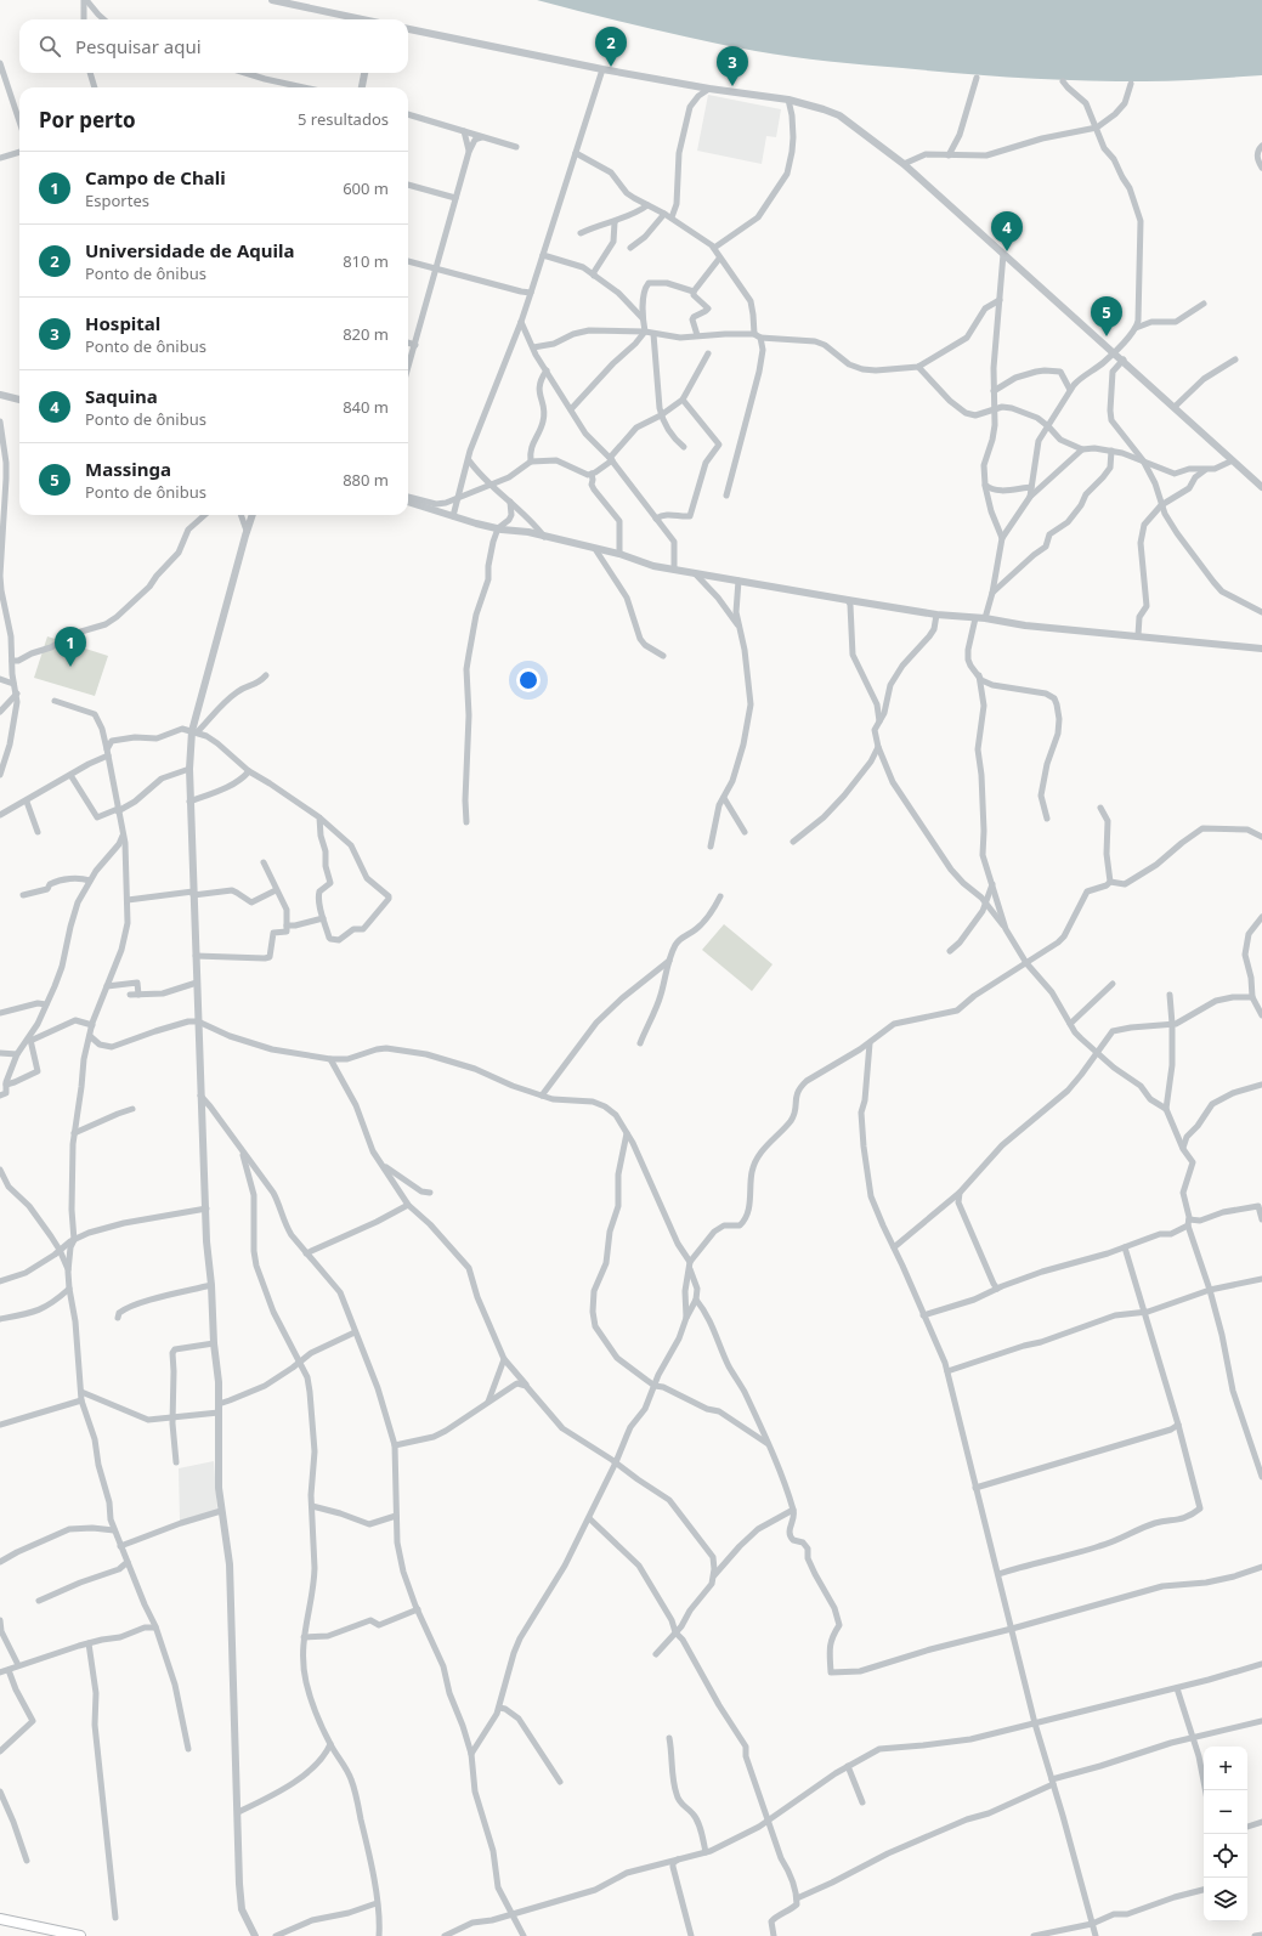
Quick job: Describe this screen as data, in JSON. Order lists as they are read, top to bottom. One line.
{"page":{"search":"Pesquisar aqui","pins":["2","3","4","5","1"],"heading":["Por perto","5 resultados"],"list":[{"mark":"1","name":"Campo de Chali","note":"Esportes","value":"600 m"},{"mark":"2","name":"Universidade de Aquila","note":"Ponto de ônibus","value":"810 m"},{"mark":"3","name":"Hospital","note":"Ponto de ônibus","value":"820 m"},{"mark":"4","name":"Saquina","note":"Ponto de ônibus","value":"840 m"},{"mark":"5","name":"Massinga","note":"Ponto de ônibus","value":"880 m"}],"map_buttons":["+","−"]}}
